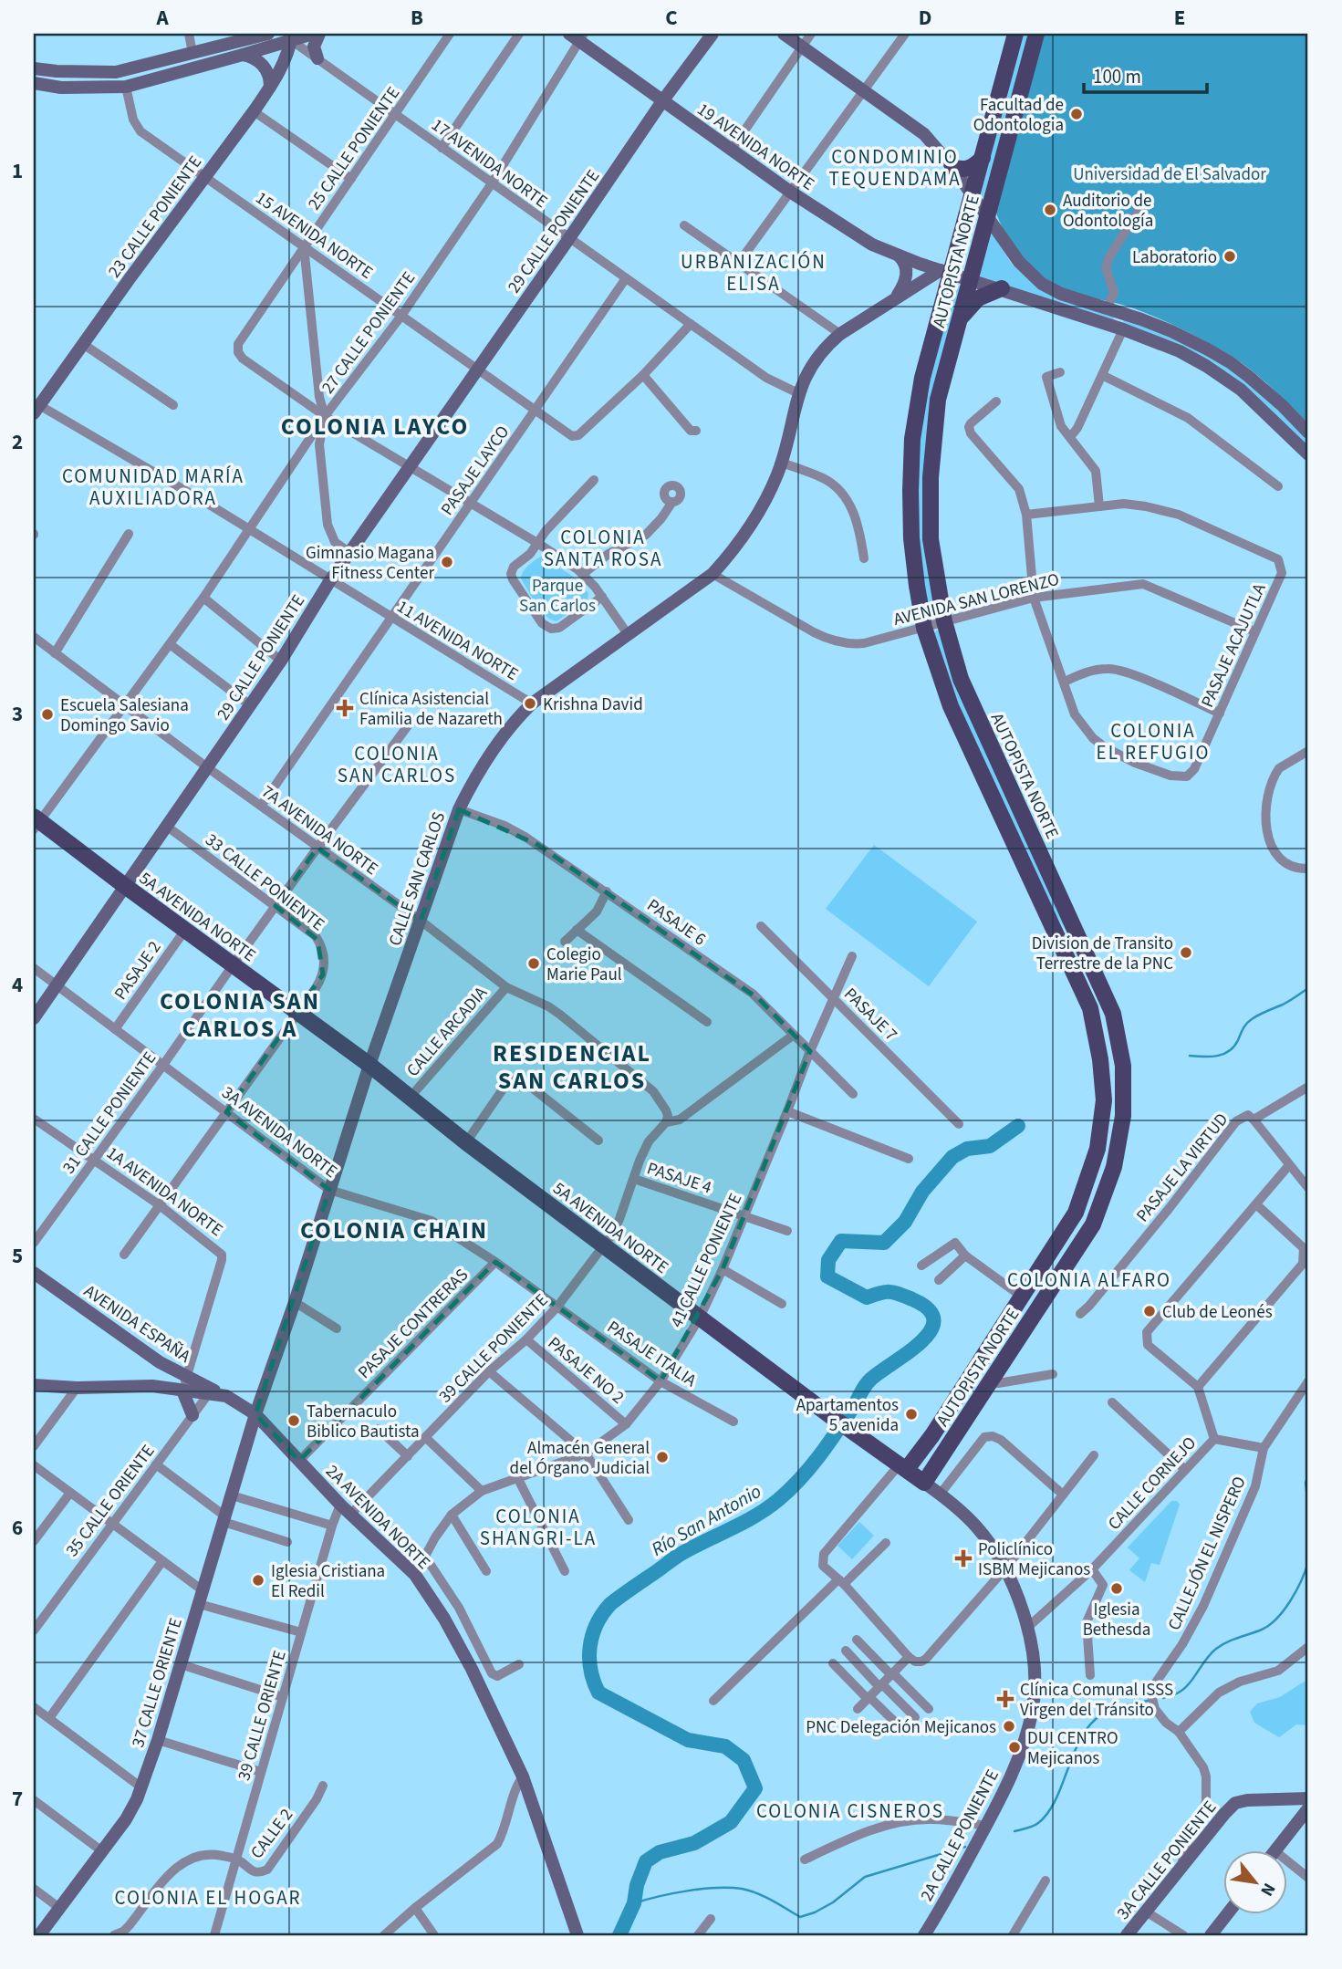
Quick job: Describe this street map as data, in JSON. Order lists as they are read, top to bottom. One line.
{"streets":{"main road":["AUTOPISTA NORTE","5A AVENIDA NORTE"],"street":["19 AVENIDA NORTE","25 CALLE PONIENTE","17 AVENIDA NORTE","23 CALLE PONIENTE","29 CALLE PONIENTE","15 AVENIDA NORTE","27 CALLE PONIENTE","PASAJE LAYCO","AVENIDA SAN LORENZO","11 AVENIDA NORTE","PASAJE ACAJUTLA","7A AVENIDA NORTE","CALLE SAN CARLOS","33 CALLE PONIENTE","PASAJE 6","PASAJE 2","PASAJE 7","CALLE ARCADIA","31 CALLE PONIENTE","3A AVENIDA NORTE","PASAJE LA VIRTUD","PASAJE 4","1A AVENIDA NORTE","41 CALLE PONIENTE","AVENIDA ESPAÑA","PASAJE CONTRERAS","39 CALLE PONIENTE","PASAJE ITALIA","PASAJE NO 2","CALLE CORNEJO","35 CALLE ORIENTE","2A AVENIDA NORTE","CALLEJÓN EL NISPERO","37 CALLE ORIENTE","39 CALLE ORIENTE","CALLE 2","2A CALLE PONIENTE","3A CALLE PONIENTE"]},"crossings":[["19 AVENIDA NORTE","29 CALLE PONIENTE"],["19 AVENIDA NORTE","AUTOPISTA NORTE"],["19 AVENIDA NORTE","27 CALLE PONIENTE"],["19 AVENIDA NORTE","CALLE SAN CARLOS"],["25 CALLE PONIENTE","17 AVENIDA NORTE"],["25 CALLE PONIENTE","15 AVENIDA NORTE"],["25 CALLE PONIENTE","27 CALLE PONIENTE"],["17 AVENIDA NORTE","23 CALLE PONIENTE"],["17 AVENIDA NORTE","29 CALLE PONIENTE"],["17 AVENIDA NORTE","27 CALLE PONIENTE"],["17 AVENIDA NORTE","PASAJE LAYCO"],["17 AVENIDA NORTE","CALLE SAN CARLOS"],["23 CALLE PONIENTE","15 AVENIDA NORTE"],["23 CALLE PONIENTE","11 AVENIDA NORTE"],["29 CALLE PONIENTE","15 AVENIDA NORTE"],["29 CALLE PONIENTE","11 AVENIDA NORTE"],["29 CALLE PONIENTE","7A AVENIDA NORTE"],["29 CALLE PONIENTE","33 CALLE PONIENTE"],["29 CALLE PONIENTE","5A AVENIDA NORTE"],["29 CALLE PONIENTE","3A AVENIDA NORTE"],["15 AVENIDA NORTE","27 CALLE PONIENTE"],["15 AVENIDA NORTE","PASAJE LAYCO"],["AUTOPISTA NORTE","AVENIDA SAN LORENZO"],["AUTOPISTA NORTE","CALLE SAN CARLOS"],["AUTOPISTA NORTE","5A AVENIDA NORTE"],["27 CALLE PONIENTE","11 AVENIDA NORTE"],["27 CALLE PONIENTE","7A AVENIDA NORTE"],["27 CALLE PONIENTE","5A AVENIDA NORTE"],["PASAJE LAYCO","11 AVENIDA NORTE"],["PASAJE LAYCO","7A AVENIDA NORTE"],["AVENIDA SAN LORENZO","PASAJE ACAJUTLA"],["AVENIDA SAN LORENZO","CALLE SAN CARLOS"],["11 AVENIDA NORTE","CALLE SAN CARLOS"],["7A AVENIDA NORTE","CALLE SAN CARLOS"],["7A AVENIDA NORTE","CALLE ARCADIA"],["7A AVENIDA NORTE","31 CALLE PONIENTE"],["7A AVENIDA NORTE","39 CALLE PONIENTE"],["CALLE SAN CARLOS","5A AVENIDA NORTE"],["CALLE SAN CARLOS","PASAJE 6"],["CALLE SAN CARLOS","3A AVENIDA NORTE"],["CALLE SAN CARLOS","2A AVENIDA NORTE"],["CALLE SAN CARLOS","37 CALLE ORIENTE"],["33 CALLE PONIENTE","5A AVENIDA NORTE"],["33 CALLE PONIENTE","31 CALLE PONIENTE"],["33 CALLE PONIENTE","3A AVENIDA NORTE"],["33 CALLE PONIENTE","1A AVENIDA NORTE"],["5A AVENIDA NORTE","PASAJE 2"],["5A AVENIDA NORTE","CALLE ARCADIA"],["5A AVENIDA NORTE","31 CALLE PONIENTE"],["5A AVENIDA NORTE","41 CALLE PONIENTE"],["5A AVENIDA NORTE","39 CALLE PONIENTE"],["5A AVENIDA NORTE","CALLE CORNEJO"],["5A AVENIDA NORTE","2A CALLE PONIENTE"],["PASAJE 6","41 CALLE PONIENTE"],["PASAJE 6","39 CALLE PONIENTE"],["PASAJE 2","3A AVENIDA NORTE"],["PASAJE 7","41 CALLE PONIENTE"],["31 CALLE PONIENTE","3A AVENIDA NORTE"],["31 CALLE PONIENTE","1A AVENIDA NORTE"],["3A AVENIDA NORTE","PASAJE CONTRERAS"],["3A AVENIDA NORTE","39 CALLE PONIENTE"],["3A AVENIDA NORTE","PASAJE ITALIA"],["PASAJE 4","41 CALLE PONIENTE"],["PASAJE 4","39 CALLE PONIENTE"],["1A AVENIDA NORTE","AVENIDA ESPAÑA"],["41 CALLE PONIENTE","PASAJE ITALIA"],["41 CALLE PONIENTE","PASAJE NO 2"],["41 CALLE PONIENTE","2A AVENIDA NORTE"],["AVENIDA ESPAÑA","35 CALLE ORIENTE"],["AVENIDA ESPAÑA","2A AVENIDA NORTE"],["PASAJE CONTRERAS","2A AVENIDA NORTE"],["39 CALLE PONIENTE","PASAJE ITALIA"],["39 CALLE PONIENTE","PASAJE NO 2"],["39 CALLE PONIENTE","2A AVENIDA NORTE"],["2A AVENIDA NORTE","37 CALLE ORIENTE"],["2A AVENIDA NORTE","39 CALLE ORIENTE"],["CALLEJÓN EL NISPERO","3A CALLE PONIENTE"],["39 CALLE ORIENTE","CALLE 2"]],"districts":["CONDOMINIO TEQUENDAMA","URBANIZACIÓN ELISA","COLONIA LAYCO","COMUNIDAD MARÍA AUXILIADORA","COLONIA SANTA ROSA","COLONIA EL REFUGIO","COLONIA SAN CARLOS","COLONIA SAN CARLOS A","RESIDENCIAL SAN CARLOS","COLONIA CHAIN","COLONIA ALFARO","COLONIA SHANGRI-LA","COLONIA CISNEROS","COLONIA EL HOGAR"],"water":["Río San Antonio"],"parks":["Universidad de El Salvador","Parque San Carlos"],"places":{"other":["Facultad de Odontologia","Auditorio de Odontología","Laboratorio","Gimnasio Magana Fitness Center","Krishna David","Escuela Salesiana Domingo Savio","Division de Transito Terrestre de la PNC","Colegio Marie Paul","Club de Leonés","Apartamentos 5 avenida","Tabernaculo Biblico Bautista","Almacén General del Órgano Judicial","Iglesia Cristiana El Redil","Iglesia Bethesda","PNC Delegación Mejicanos","DUI CENTRO Mejicanos"],"health":["Clínica Asistencial Familia de Nazareth","Policlínico ISBM Mejicanos","Clínica Comunal ISSS Virgen del Tránsito"]},"scale_bar":"100 m","north":"bottom right","grid":{"columns":["A","B","C","D","E"],"rows":["1","2","3","4","5","6","7"]}}
